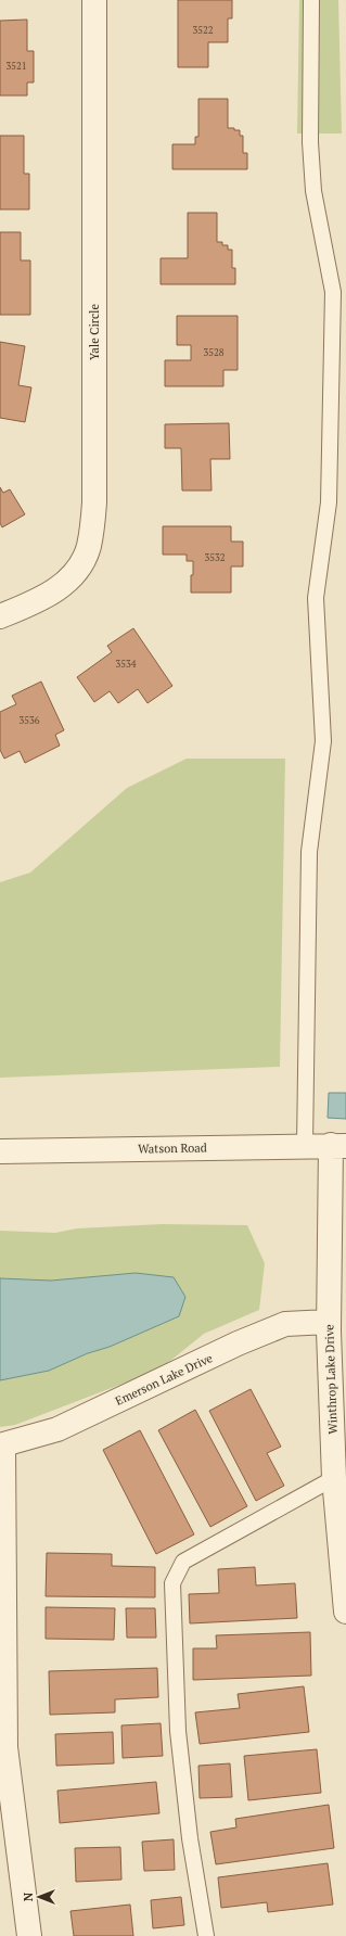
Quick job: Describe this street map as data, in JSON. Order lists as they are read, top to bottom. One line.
{"streets":{"street":["Yale Circle","Watson Road","Emerson Lake Drive","Winthrop Lake Drive"]},"crossings":[["Watson Road","Winthrop Lake Drive"],["Emerson Lake Drive","Winthrop Lake Drive"]],"house_numbers":["3522","3521","3528","3532","3534","3536"],"north":"left"}
